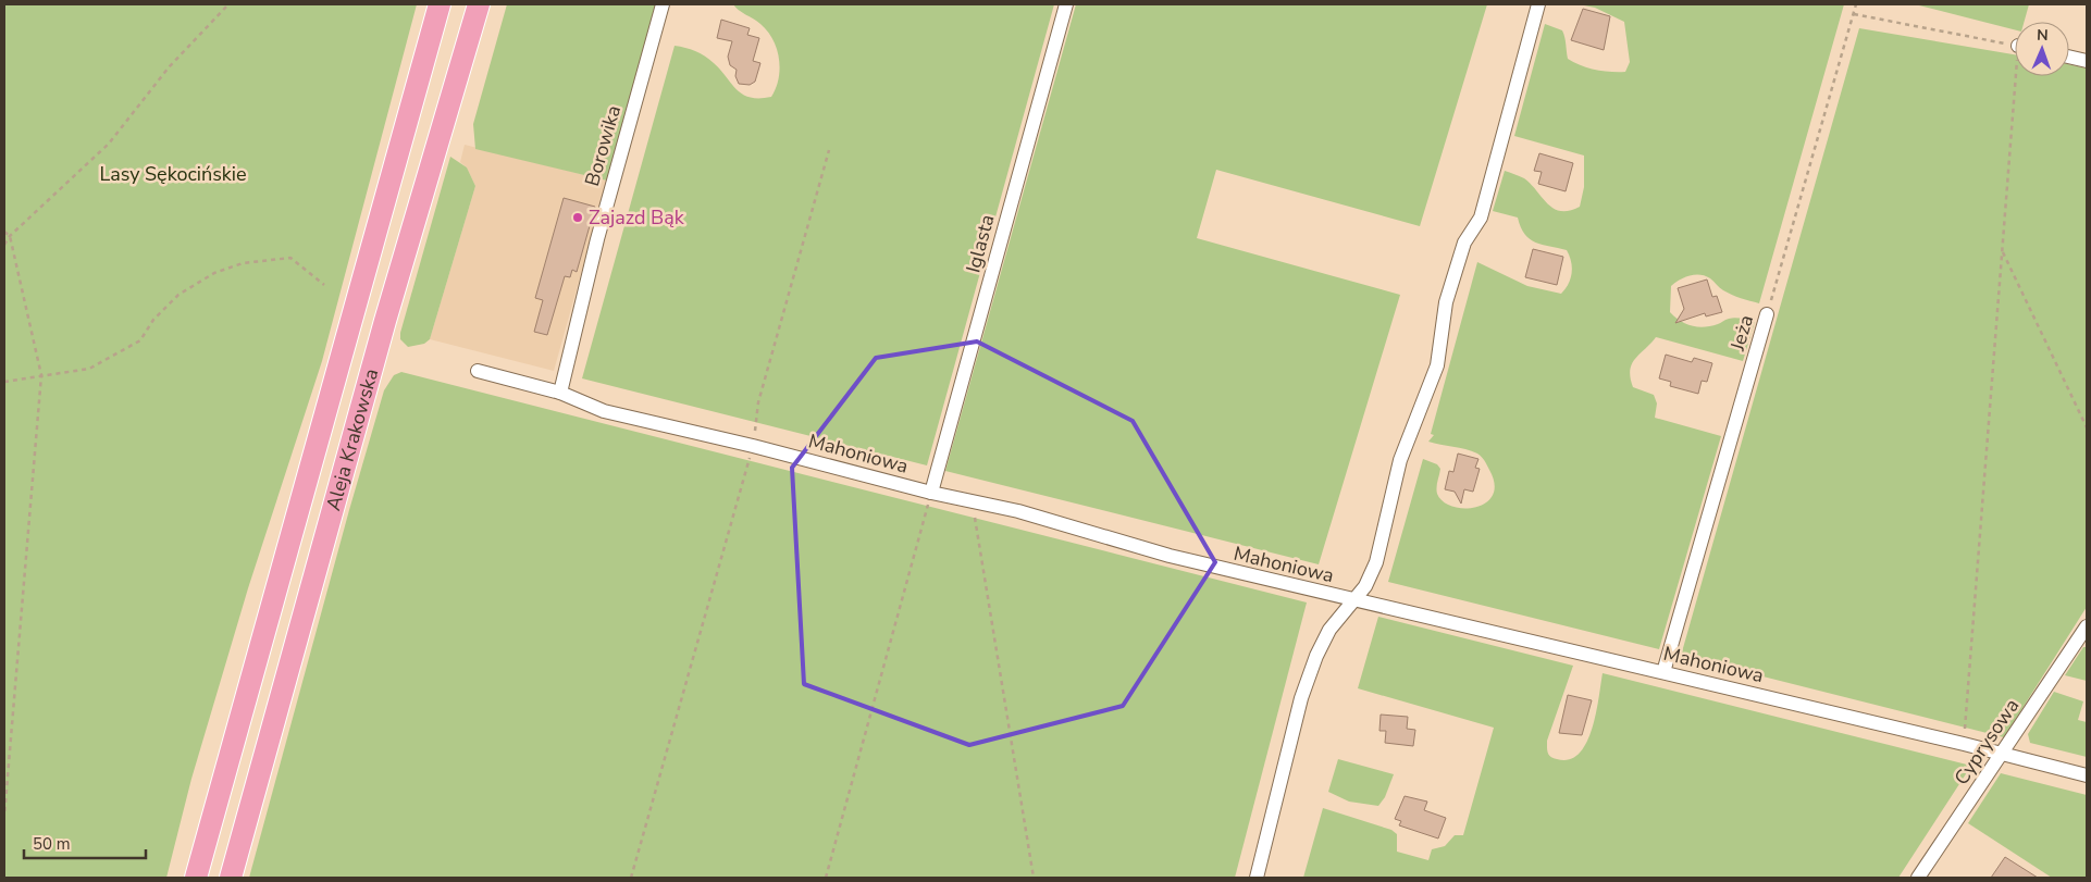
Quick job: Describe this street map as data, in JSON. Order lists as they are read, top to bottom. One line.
{"streets":{"main road":["Aleja Krakowska"],"street":["Borowika","Iglasta","Jeża","Mahoniowa","Cyprysowa"]},"crossings":[["Borowika","Mahoniowa"],["Iglasta","Mahoniowa"],["Jeża","Mahoniowa"],["Mahoniowa","Cyprysowa"]],"parks":["Lasy Sękocińskie"],"places":["Zajazd Bąk"],"scale_bar":"50 m","north":"top"}
